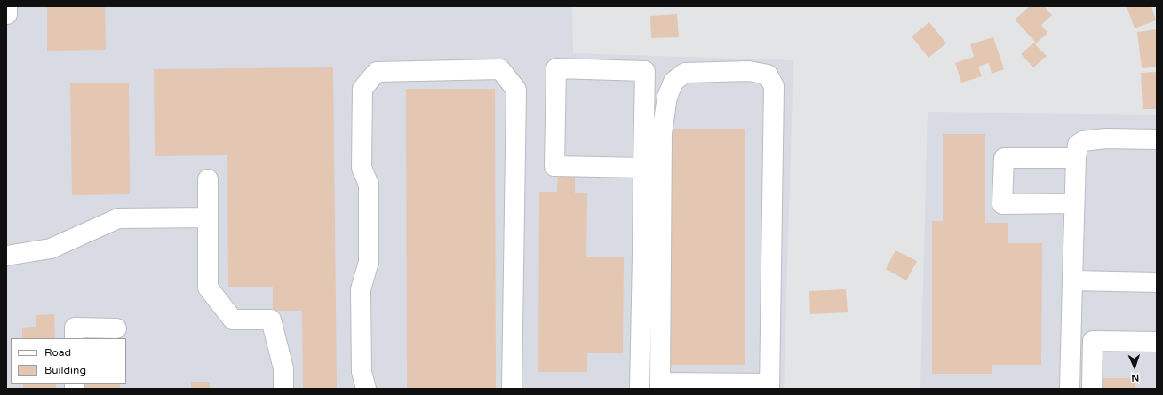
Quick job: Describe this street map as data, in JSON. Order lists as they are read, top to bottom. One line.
{"legend":["Road","Building"],"north":"bottom"}
